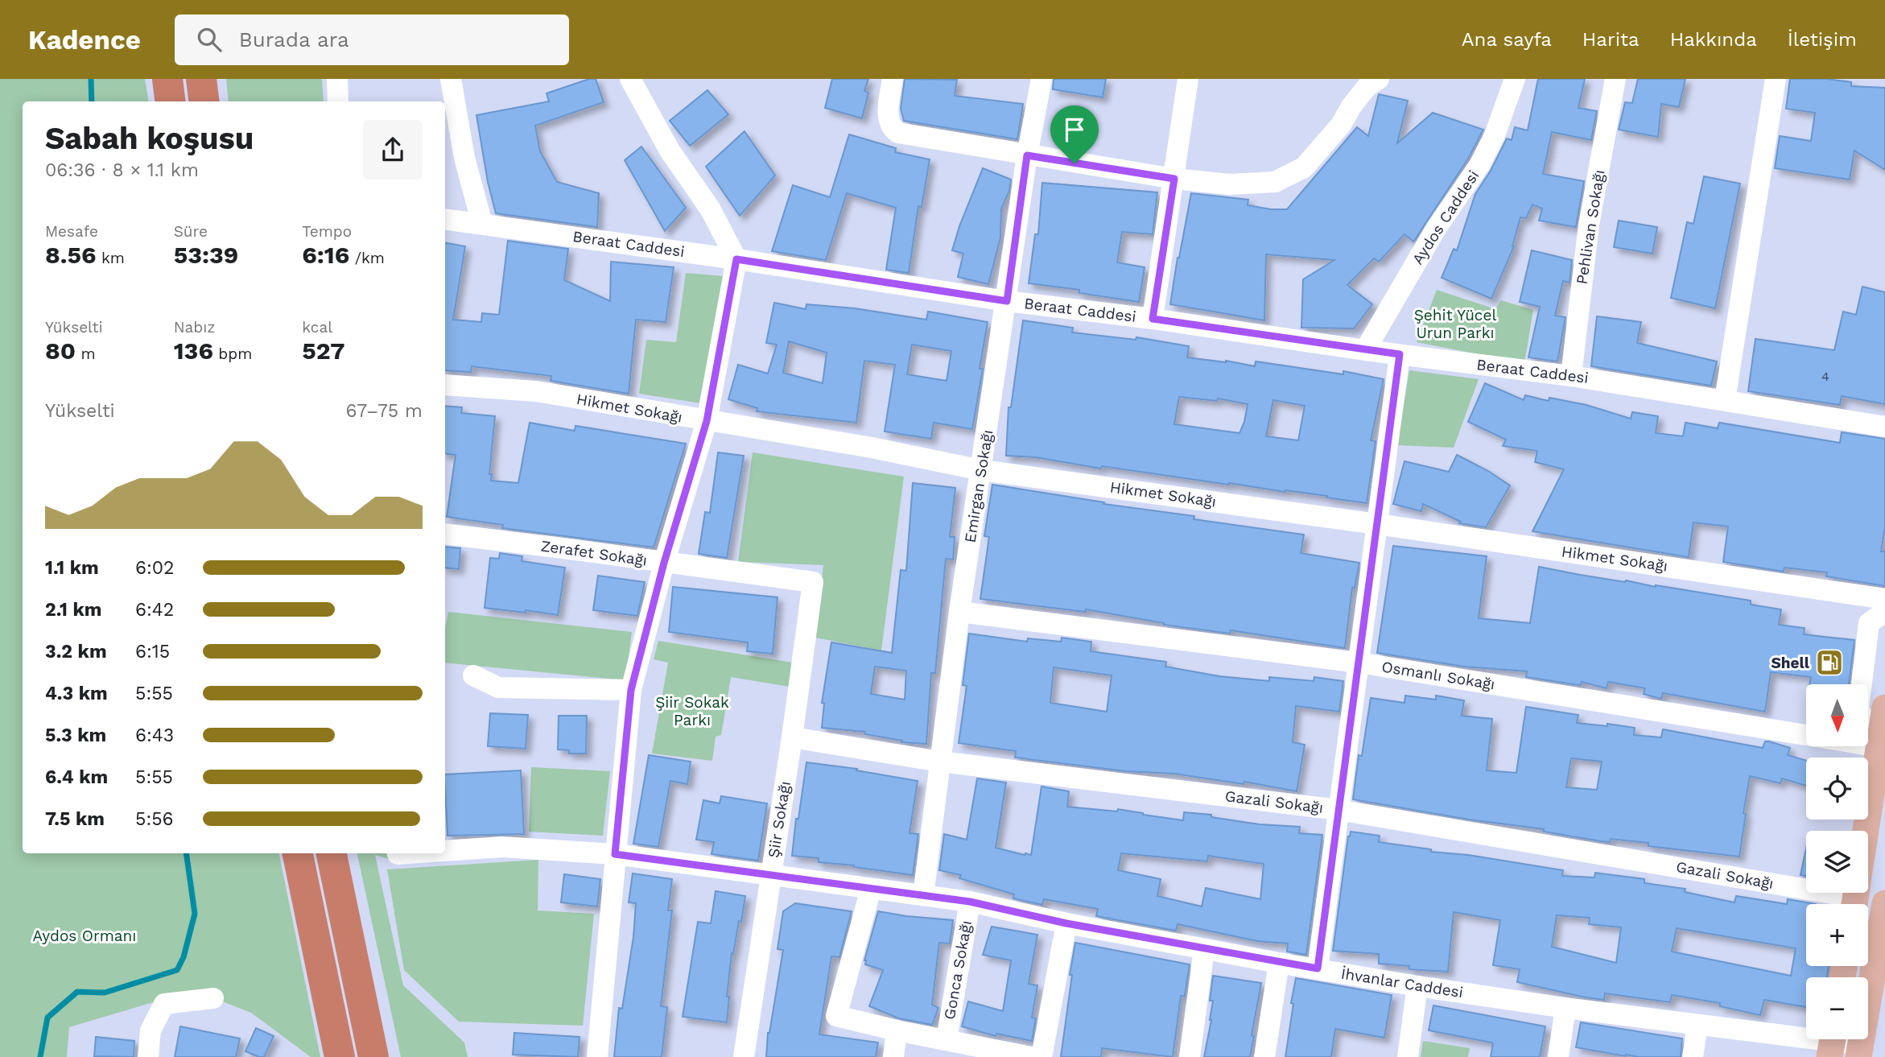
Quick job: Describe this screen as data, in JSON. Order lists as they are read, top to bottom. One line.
{"streets":{"street":["Aydos Caddesi","Pehlivan Sokağı","Beraat Caddesi","Hikmet Sokağı","Emirgan Sokağı","Zerafet Sokağı","Osmanlı Sokağı","Gazali Sokağı","Şiir Sokağı","Gonca Sokağı","İhvanlar Caddesi"]},"crossings":[["Aydos Caddesi","Beraat Caddesi"],["Pehlivan Sokağı","Beraat Caddesi"],["Beraat Caddesi","Emirgan Sokağı"],["Hikmet Sokağı","Emirgan Sokağı"],["Emirgan Sokağı","Osmanlı Sokağı"],["Emirgan Sokağı","Gazali Sokağı"],["Emirgan Sokağı","İhvanlar Caddesi"],["Zerafet Sokağı","Şiir Sokağı"],["Gazali Sokağı","Şiir Sokağı"],["Şiir Sokağı","İhvanlar Caddesi"],["Gonca Sokağı","İhvanlar Caddesi"]],"parks":["Şehit Yücel Urun Parkı","Şiir Sokak Parkı","Aydos Ormanı"],"places":{"fuel station":["Shell"]},"house_numbers":["4"],"north":"bottom","page":{"header":"Kadence","search":"Burada ara","nav":["Ana sayfa","Harita","Hakkında","İletişim"],"heading":["Sabah koşusu","06:36 · 8 × 1.1 km"],"stats":[["Mesafe","8.56 km"],["Süre","53:39"],["Tempo","6:16 /km"],["Yükselti","80 m"],["Nabız","136 bpm"],["kcal","527"]],"chart":["Yükselti","67–75 m"],"list":[{"name":"1.1 km","note":"6:02"},{"name":"2.1 km","note":"6:42"},{"name":"3.2 km","note":"6:15"},{"name":"4.3 km","note":"5:55"},{"name":"5.3 km","note":"6:43"},{"name":"6.4 km","note":"5:55"},{"name":"7.5 km","note":"5:56"}],"map_buttons":["+","−"]}}
